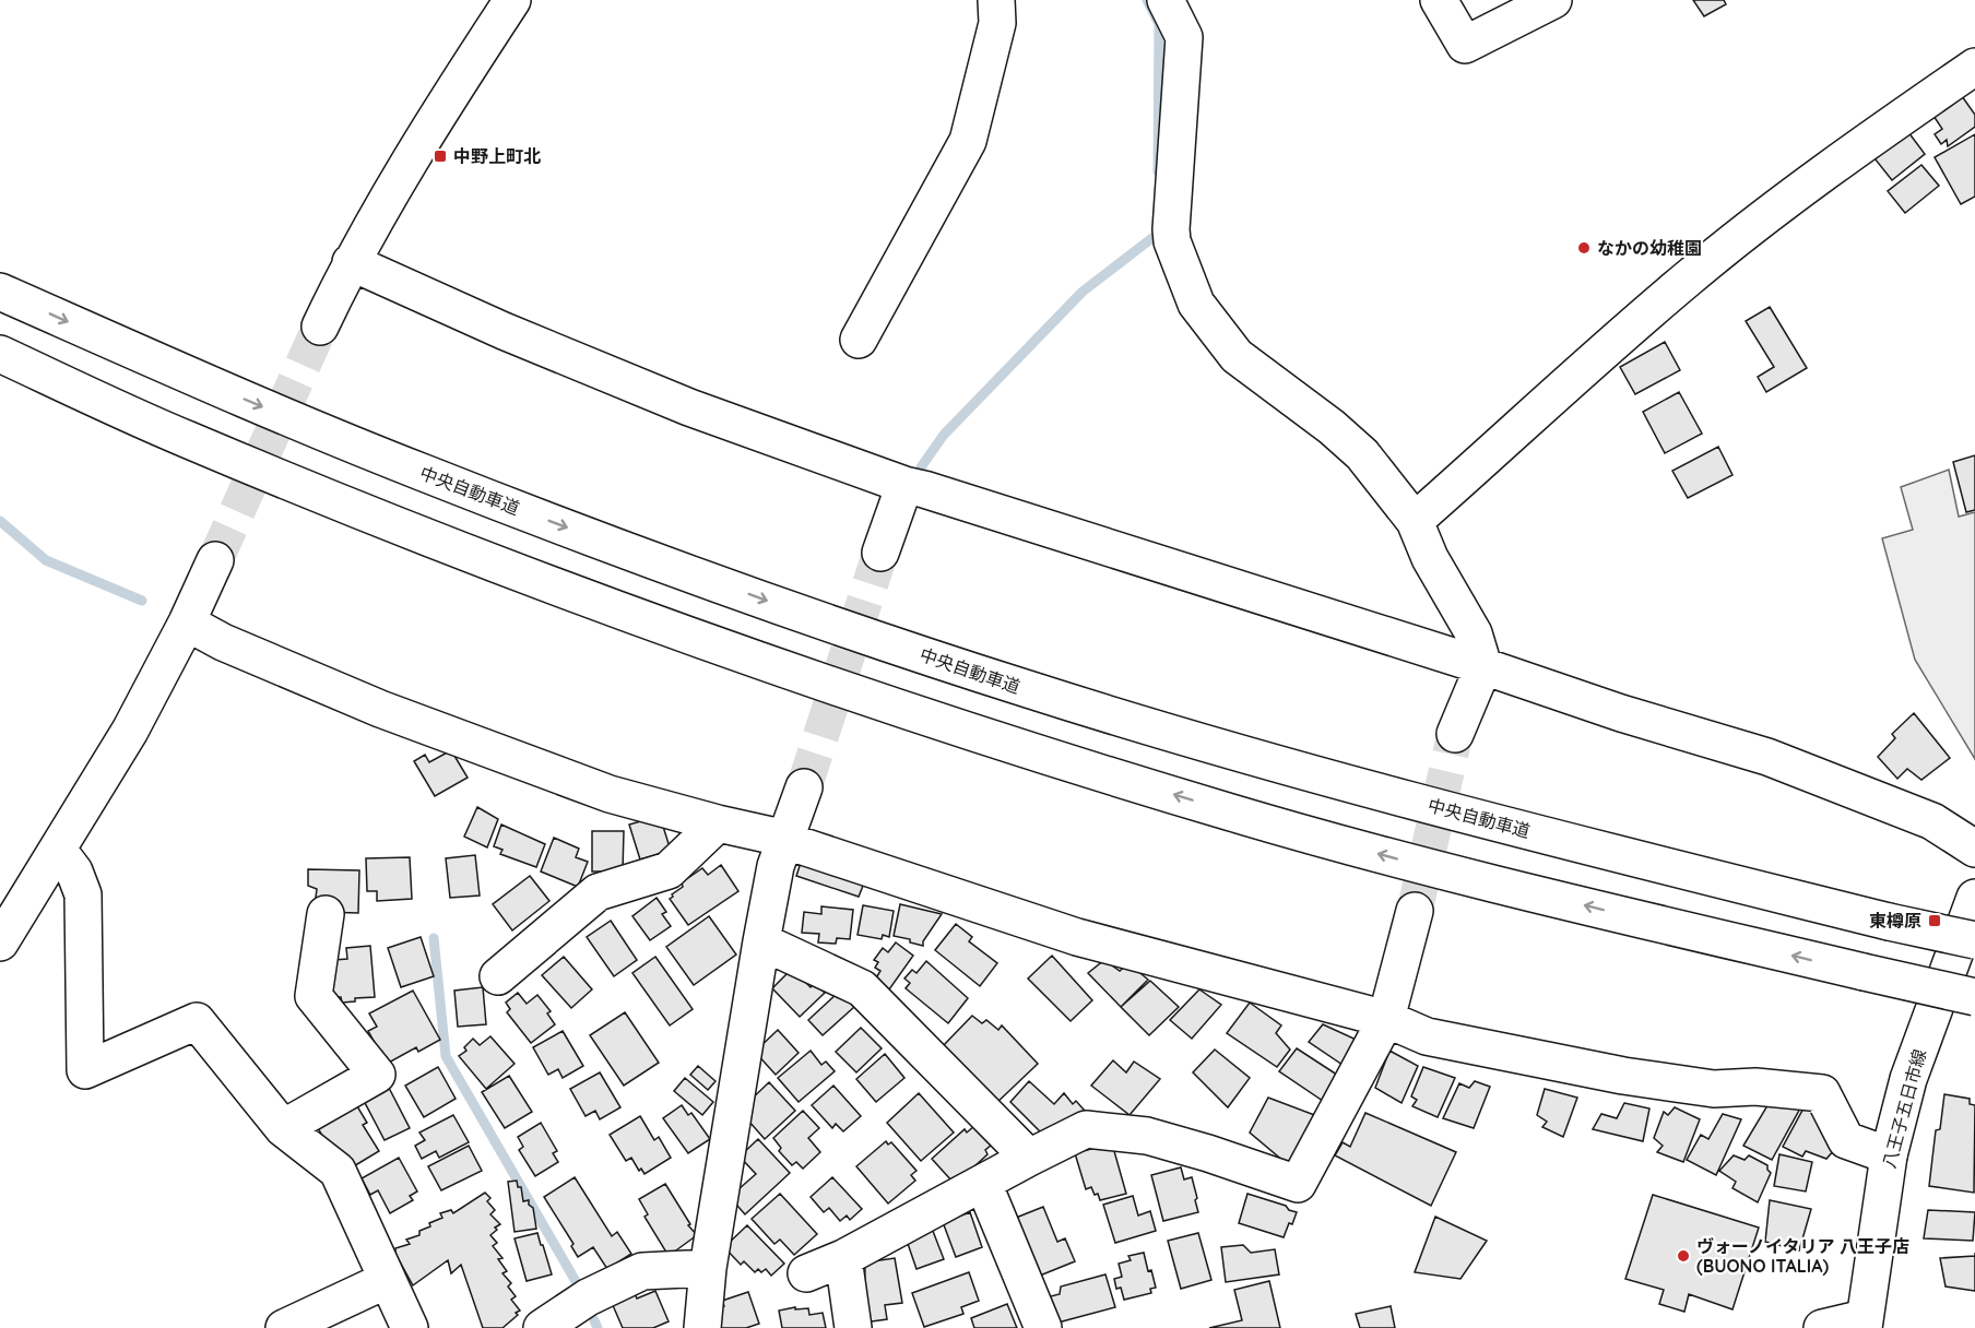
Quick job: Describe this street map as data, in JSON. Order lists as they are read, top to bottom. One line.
{"streets":{"main road":["中央自動車道","八王子五日市線"]},"places":{"transit":["中野上町北","東樽原"],"other":["なかの幼稚園","ヴォーノイタリア 八王子店 (BUONO ITALIA)"]}}
